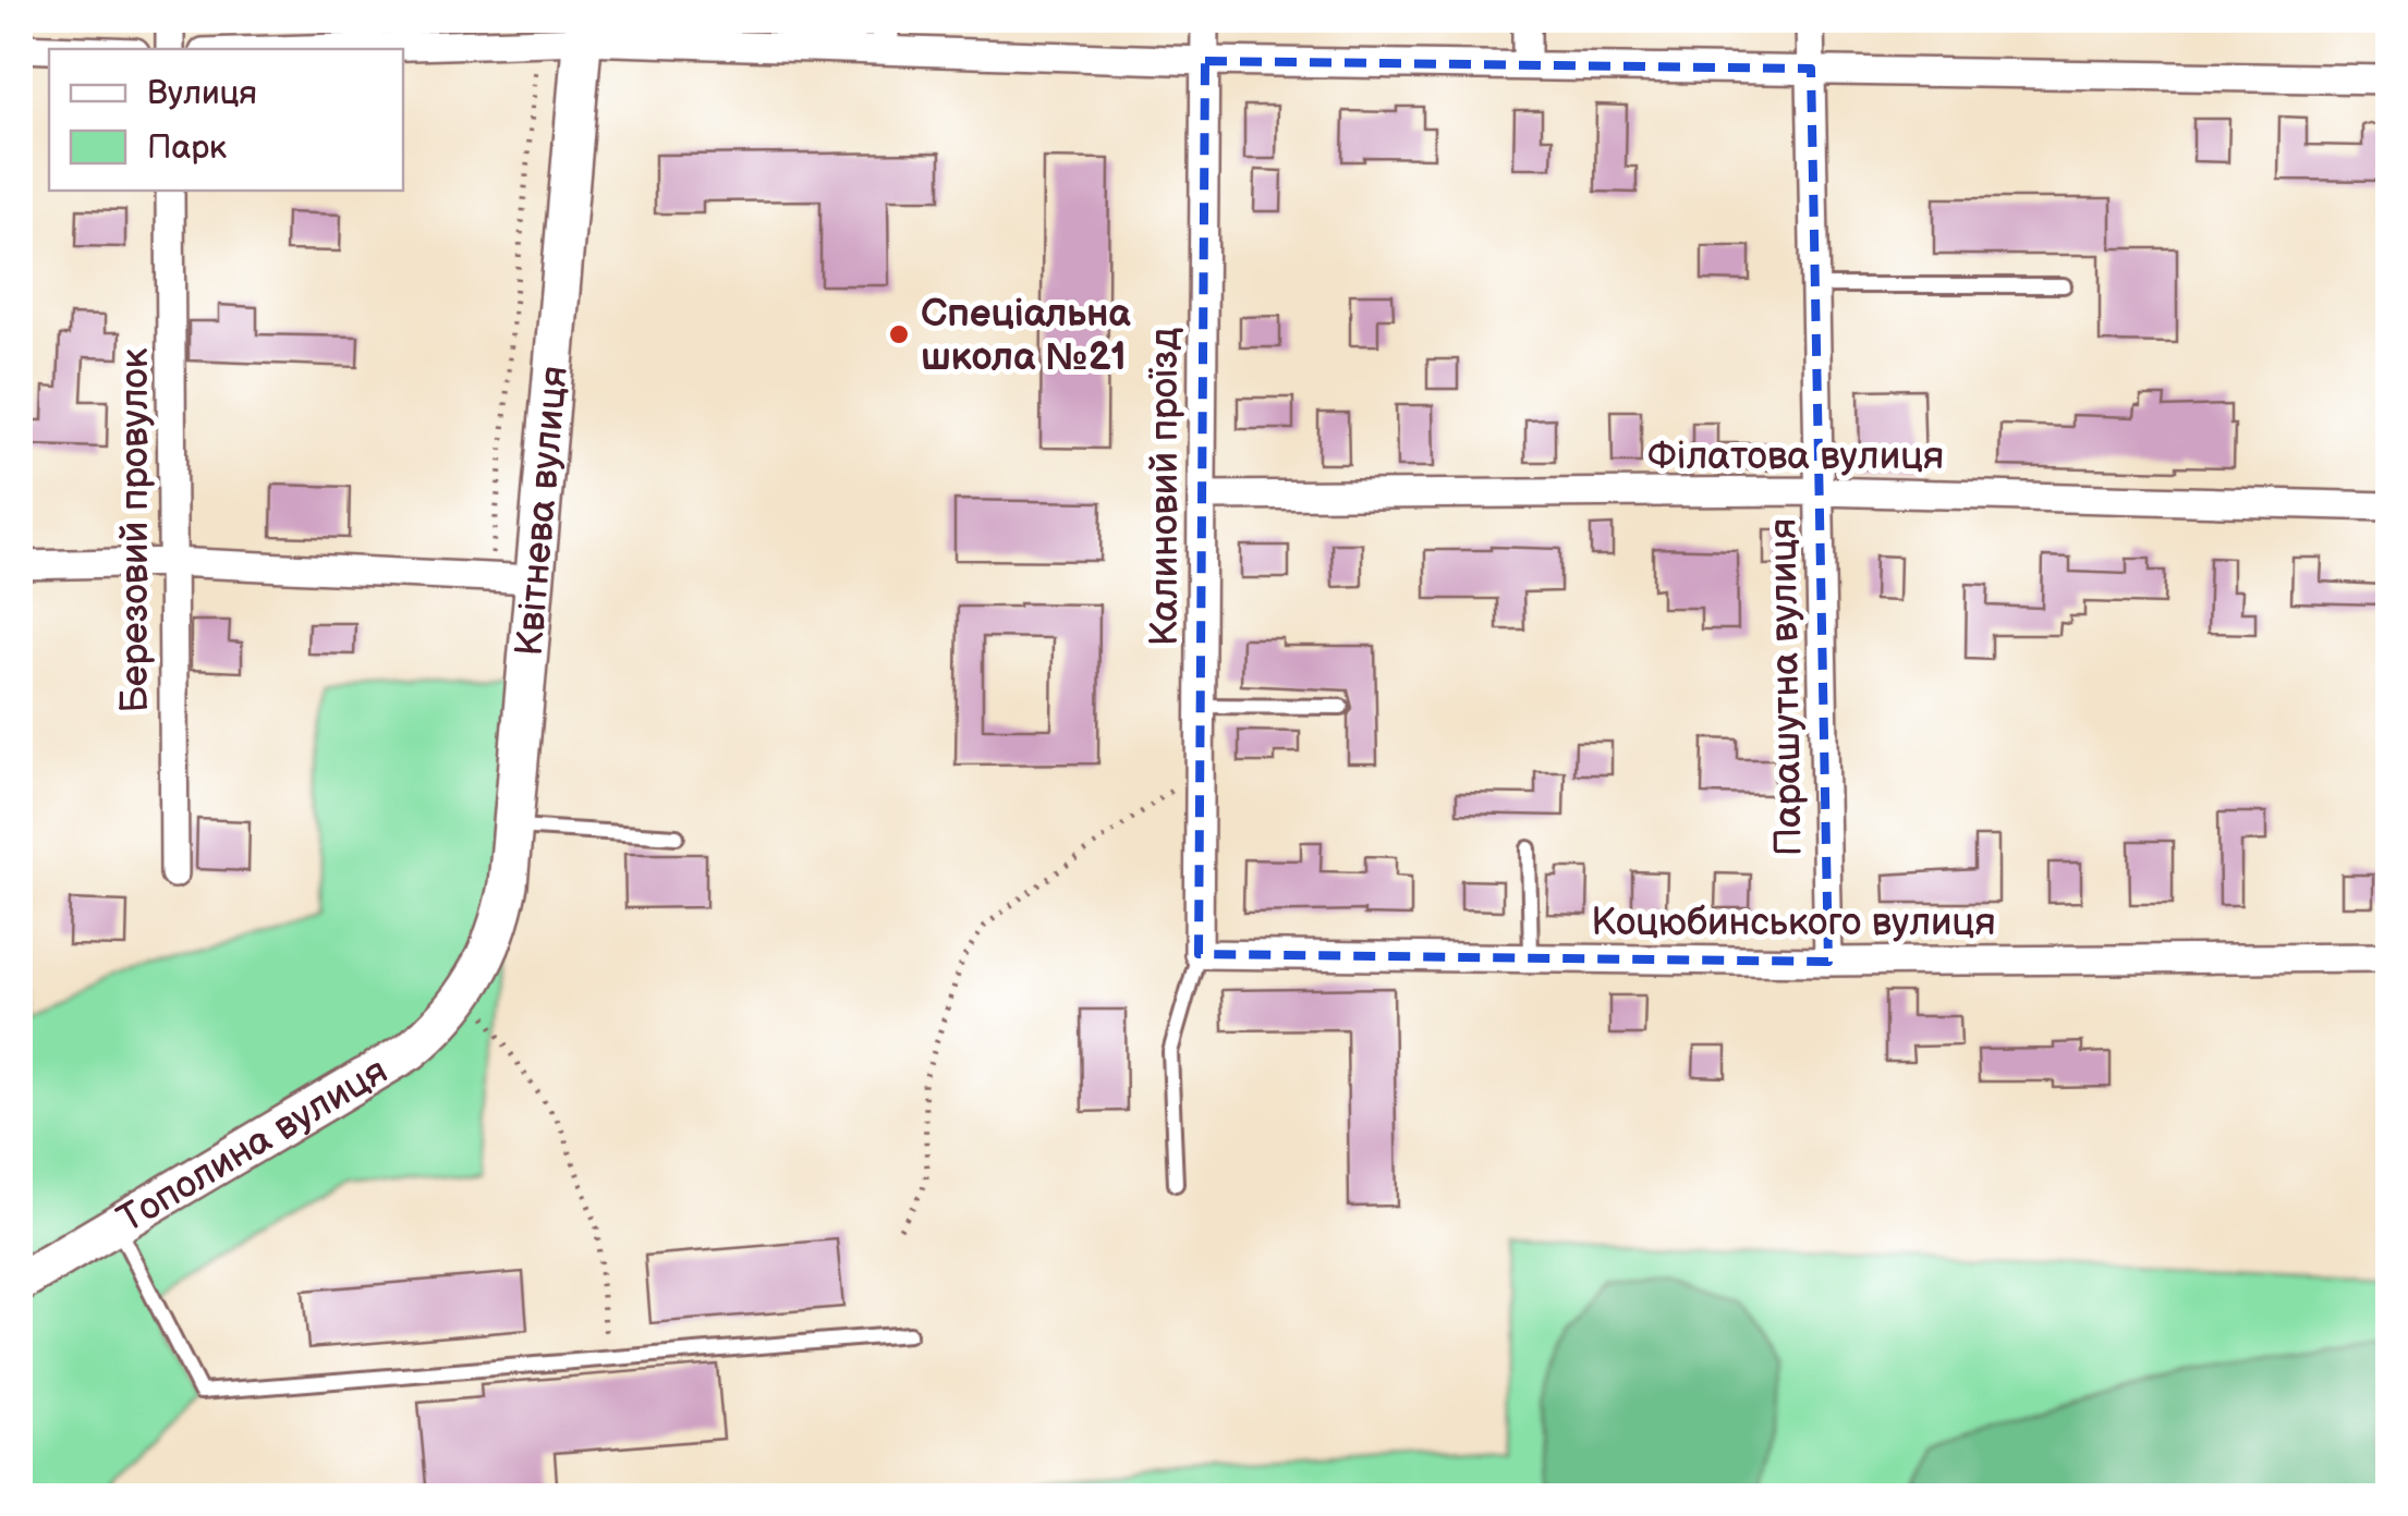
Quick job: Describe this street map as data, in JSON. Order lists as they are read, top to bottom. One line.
{"streets":{"main road":["Квітнева вулиця","Тополина вулиця"],"street":["Філатова вулиця","Калиновий проїзд","Березовий провулок","Парашутна вулиця","Коцюбинського вулиця"]},"crossings":[["Філатова вулиця","Калиновий проїзд"],["Філатова вулиця","Парашутна вулиця"],["Калиновий проїзд","Коцюбинського вулиця"],["Квітнева вулиця","Тополина вулиця"],["Парашутна вулиця","Коцюбинського вулиця"]],"places":["Спеціальна школа №21"],"legend":["Вулиця","Парк"]}
